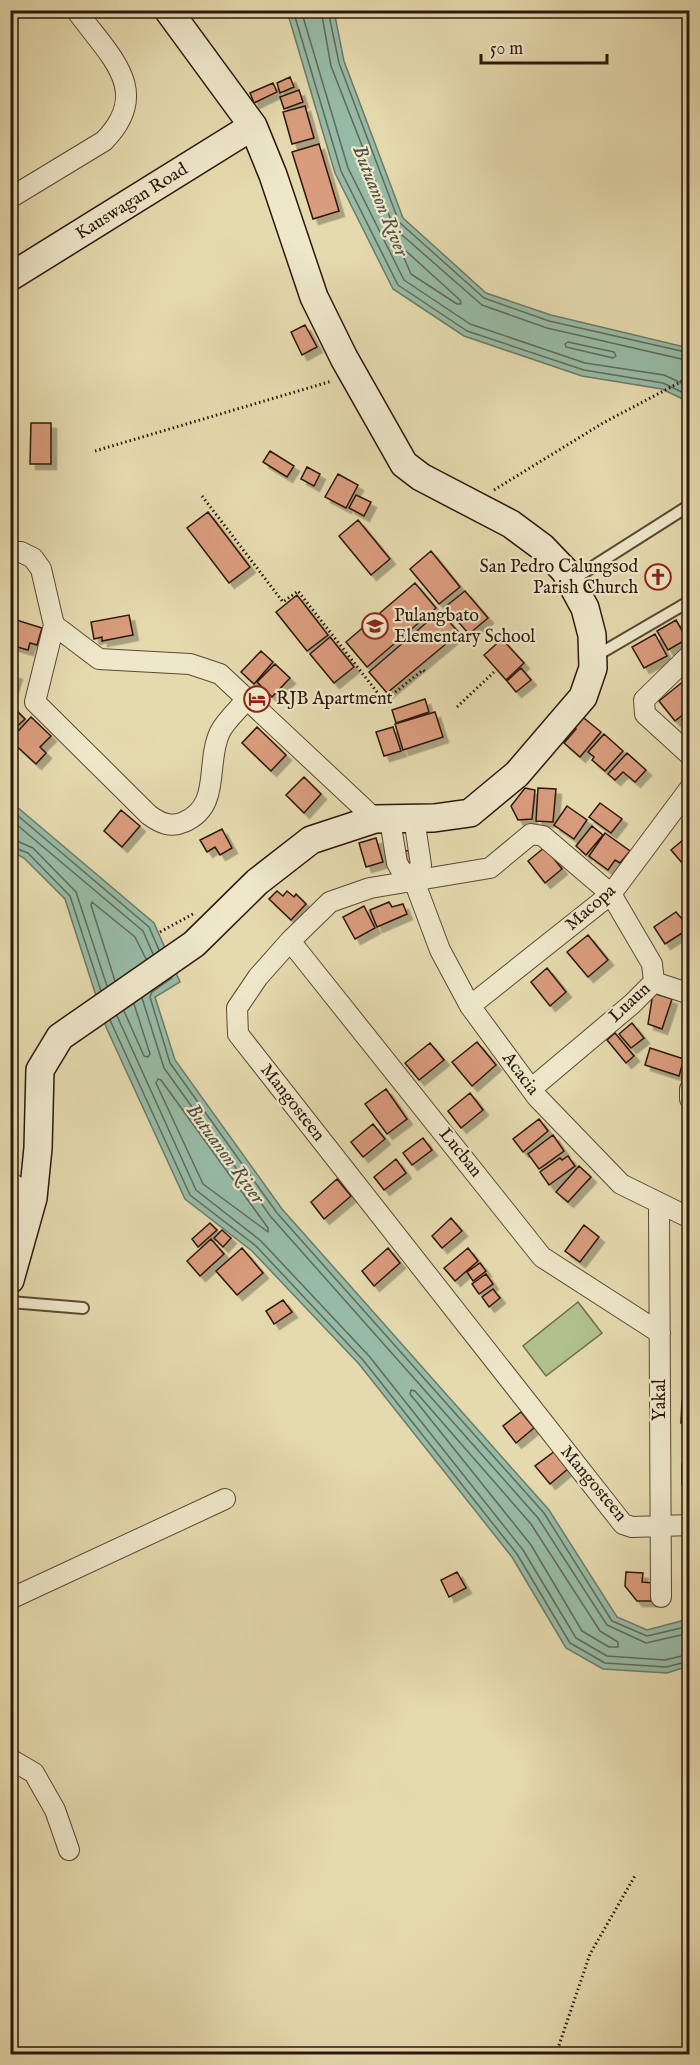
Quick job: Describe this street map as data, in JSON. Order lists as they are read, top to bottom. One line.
{"streets":{"street":["Kauswagan Road","Macopa","Luaun","Acacia","Mangosteen","Lucban","Yakal"]},"crossings":[["Macopa","Luaun"],["Macopa","Acacia"],["Macopa","Mangosteen"],["Luaun","Acacia"],["Luaun","Mangosteen"],["Acacia","Mangosteen"],["Acacia","Yakal"],["Mangosteen","Lucban"],["Mangosteen","Yakal"],["Lucban","Yakal"]],"water":["Butuanon River"],"places":{"church":["San Pedro Calungsod Parish Church"],"school or university":["Pulangbato Elementary School"],"hotel":["RJB Apartment"]},"scale_bar":"50 m"}
